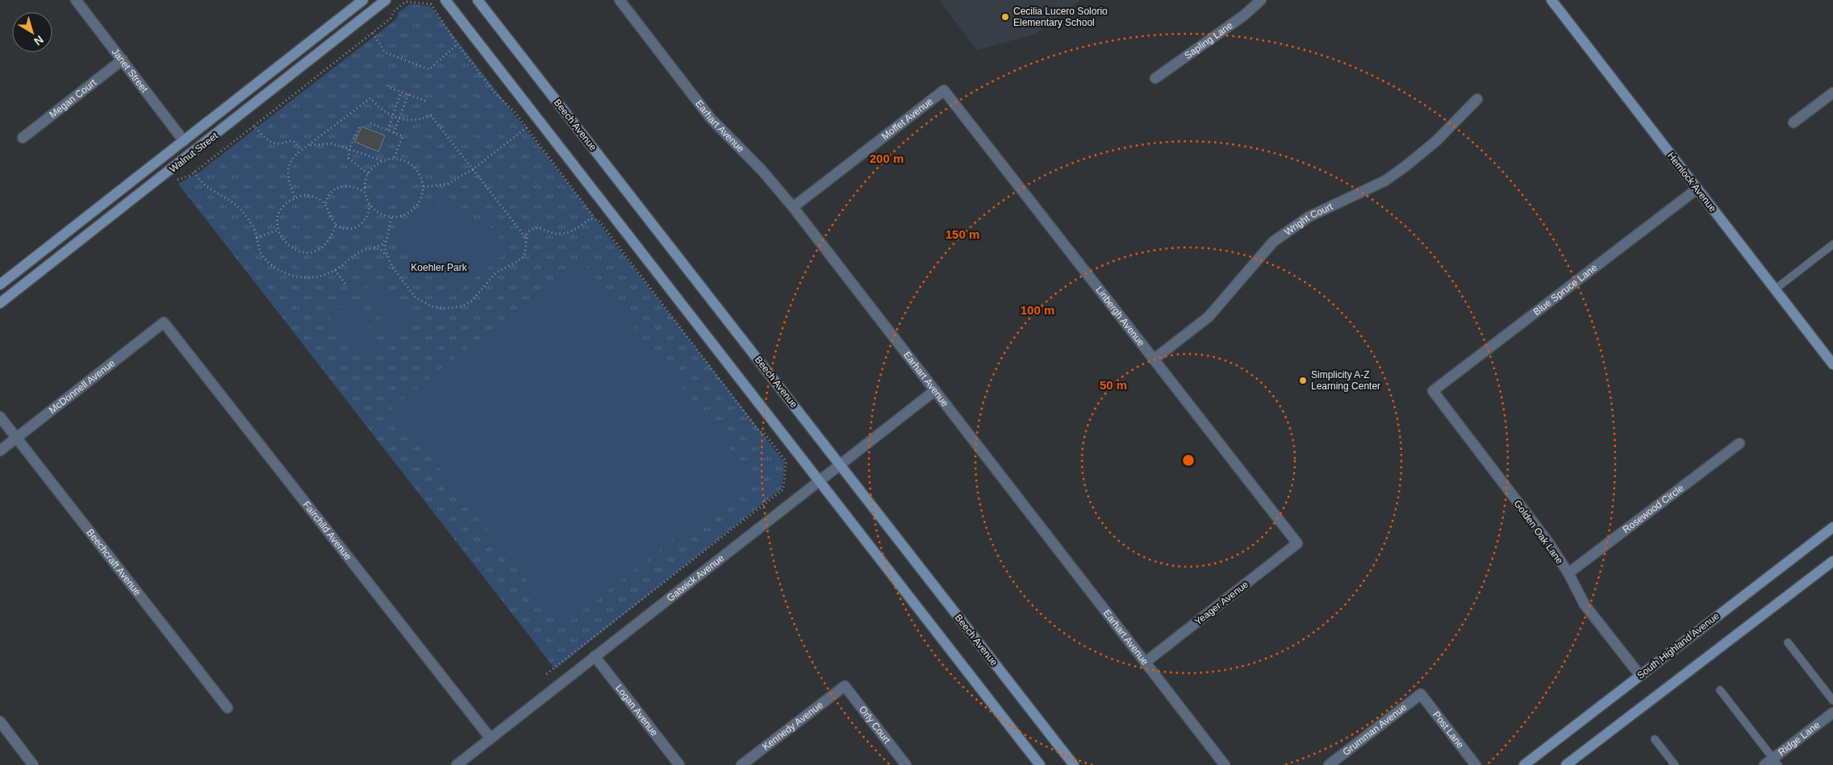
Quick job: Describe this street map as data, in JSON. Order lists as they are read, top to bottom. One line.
{"streets":{"street":["Sapling Lane","Janet Street","Megan Court","Moffet Avenue","Beech Avenue","Earhart Avenue","Walnut Street","Hemlock Avenue","Wright Court","Blue Spruce Lane","Linbergh Avenue","McDonnell Avenue","Rosewood Circle","Fairchild Avenue","Golden Oak Lane","Beechcraft Avenue","Gatwick Avenue","Yeager Avenue","South Highland Avenue","Logan Avenue","Kennedy Avenue","Orly Court","Grumman Avenue","Post Lane","Ridge Lane"]},"crossings":[["Janet Street","Megan Court"],["Janet Street","Walnut Street"],["Moffet Avenue","Earhart Avenue"],["Moffet Avenue","Linbergh Avenue"],["Beech Avenue","Gatwick Avenue"],["Earhart Avenue","Gatwick Avenue"],["Earhart Avenue","Yeager Avenue"],["Hemlock Avenue","Blue Spruce Lane"],["Wright Court","Linbergh Avenue"],["Blue Spruce Lane","Golden Oak Lane"],["Linbergh Avenue","Yeager Avenue"],["McDonnell Avenue","Fairchild Avenue"],["McDonnell Avenue","Beechcraft Avenue"],["Rosewood Circle","Golden Oak Lane"],["Fairchild Avenue","Gatwick Avenue"],["Golden Oak Lane","South Highland Avenue"],["Gatwick Avenue","Logan Avenue"],["Kennedy Avenue","Orly Court"],["Grumman Avenue","Post Lane"]],"parks":["Koehler Park"],"places":["Cecilia Lucero Solorio Elementary School","Simplicity A-Z Learning Center"],"north":"bottom right","rings":["200 m","150 m","100 m","50 m"]}
